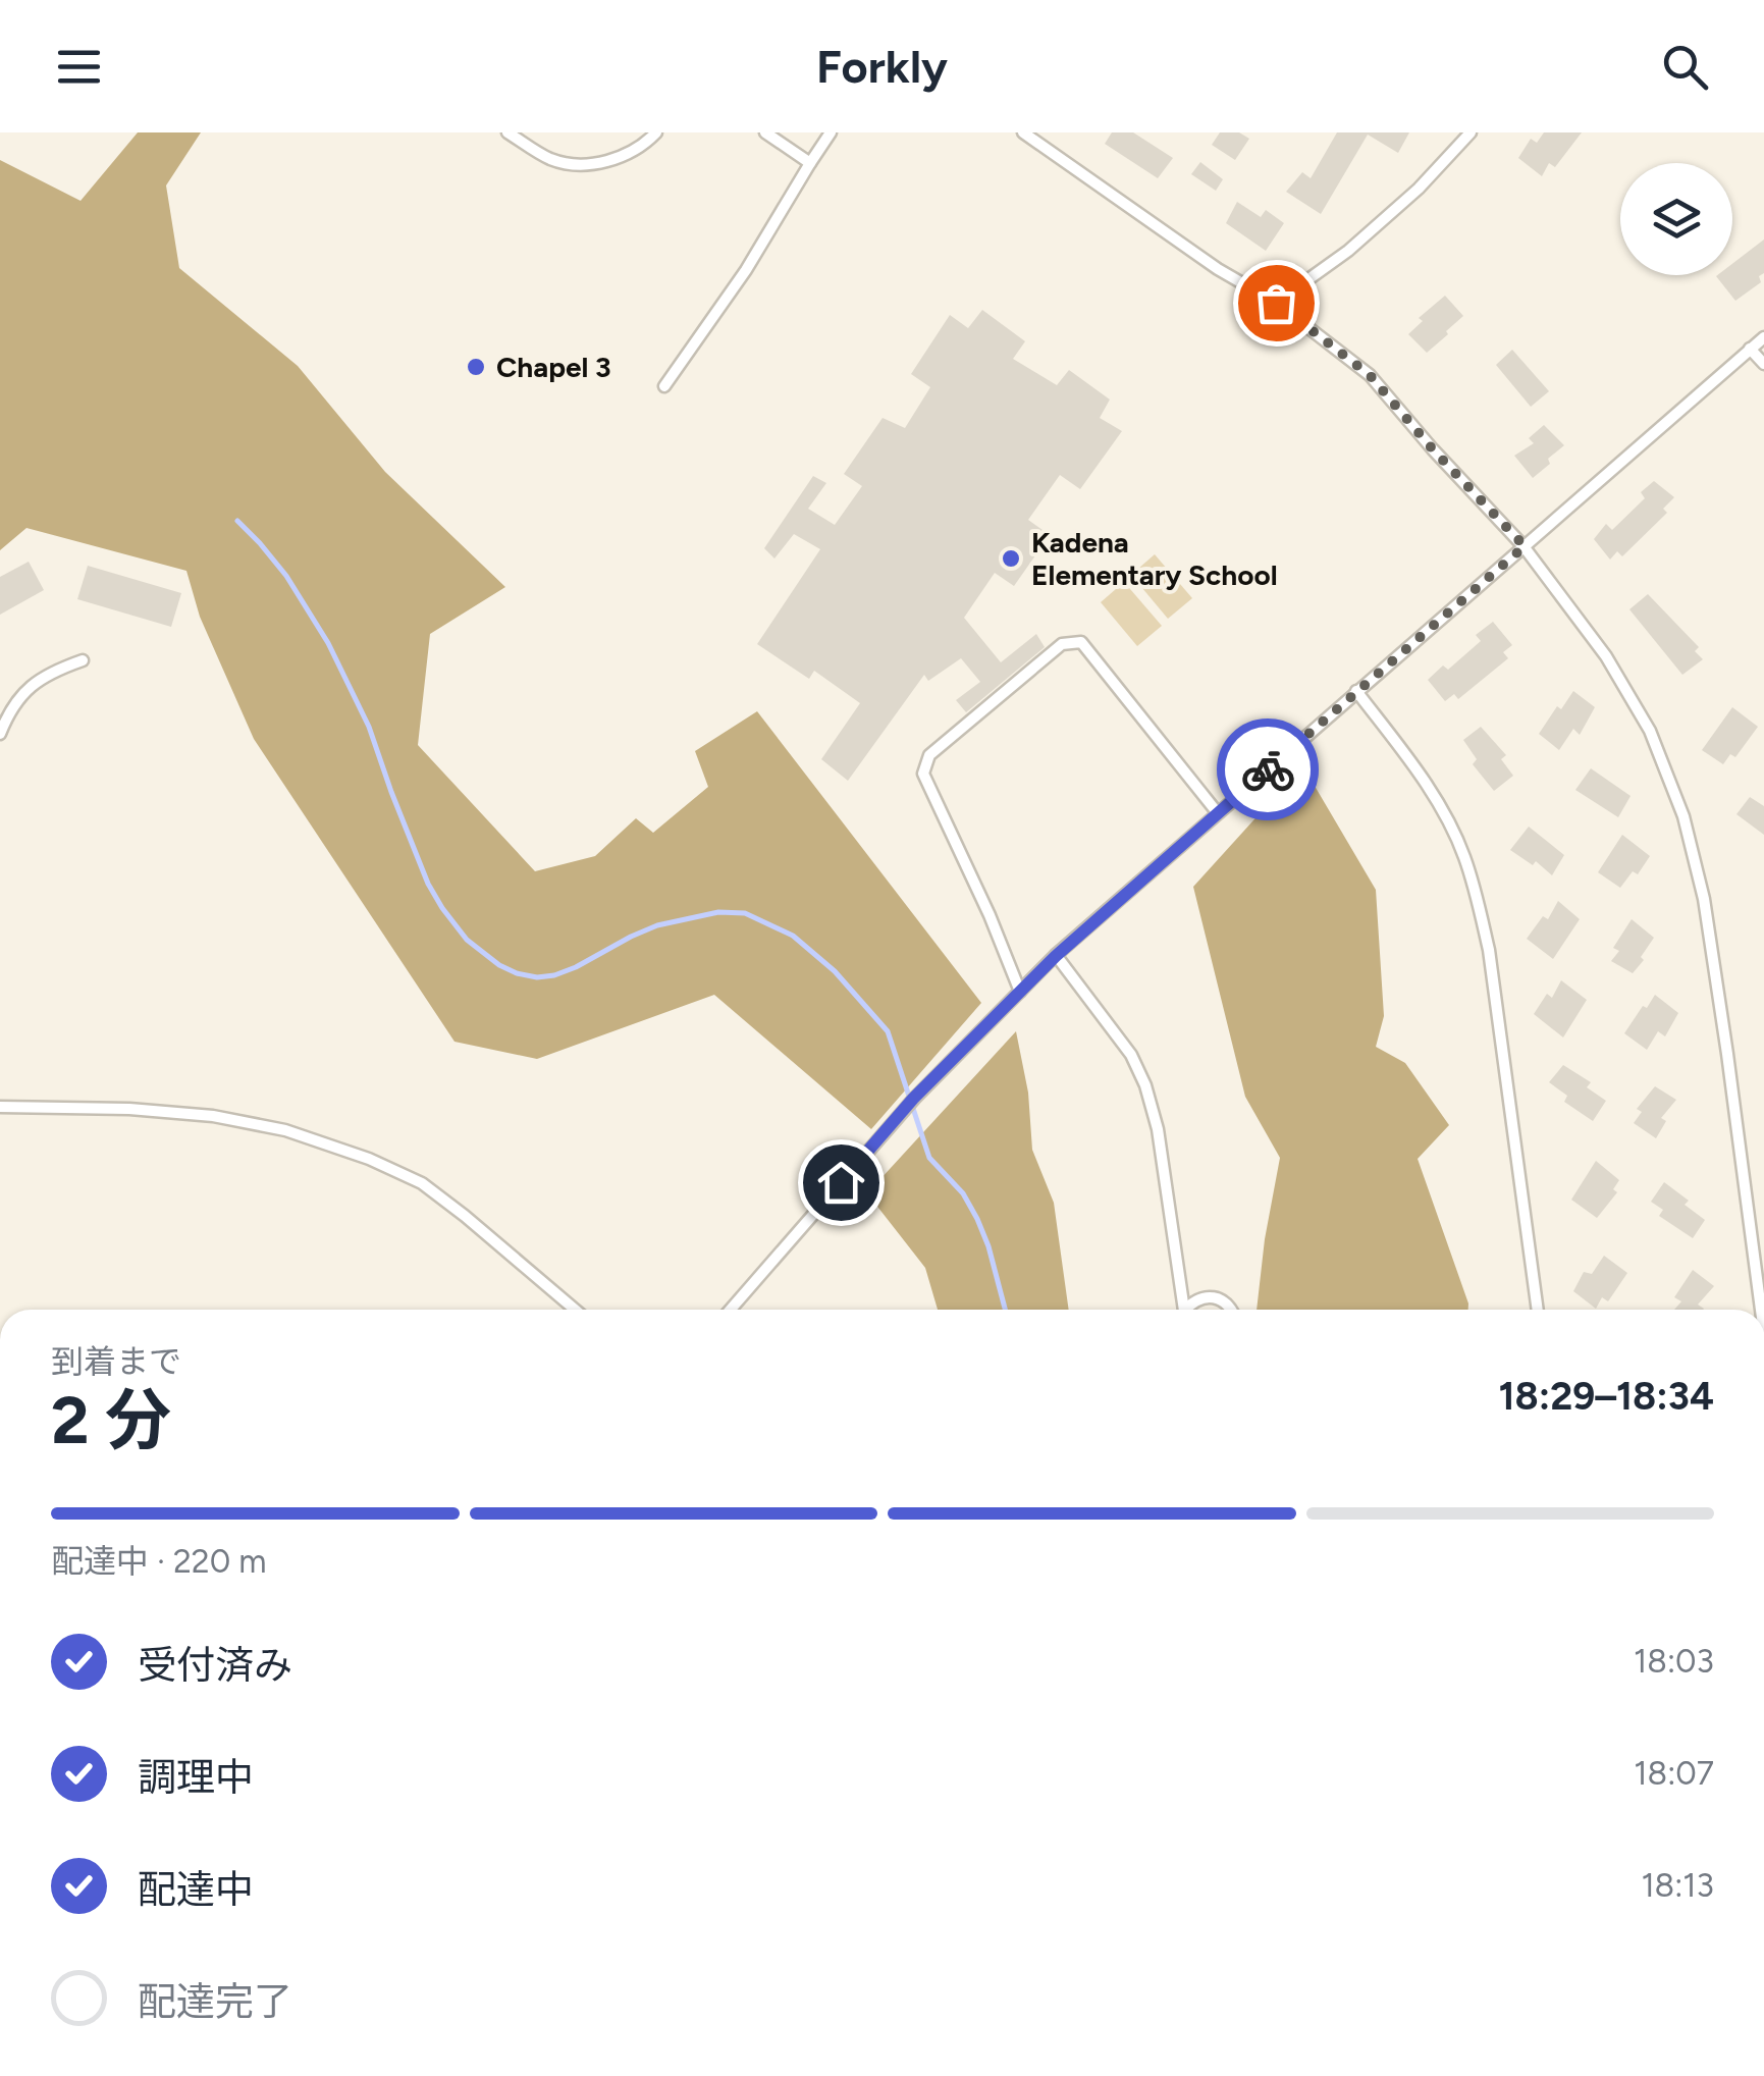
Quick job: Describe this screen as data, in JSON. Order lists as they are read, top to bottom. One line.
{"places":["Chapel 3","Kadena Elementary School"],"page":{"header":"Forkly","heading":["2 分","到着まで","18:29–18:34"],"bar":"配達中 · 220 m","list":[["受付済み","18:03"],["調理中","18:07"],["配達中","18:13"],"配達完了"]}}
